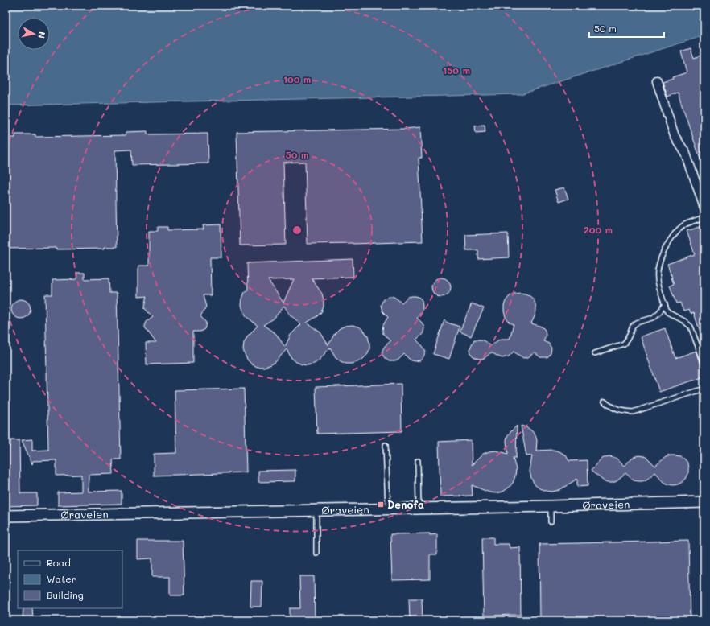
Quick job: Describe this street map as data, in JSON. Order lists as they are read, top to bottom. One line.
{"streets":{"street":["Øraveien"]},"places":{"transit":["Denofa"]},"legend":["Road","Water","Building"],"scale_bar":"50 m","north":"right","rings":["150 m","100 m","50 m","200 m"]}
